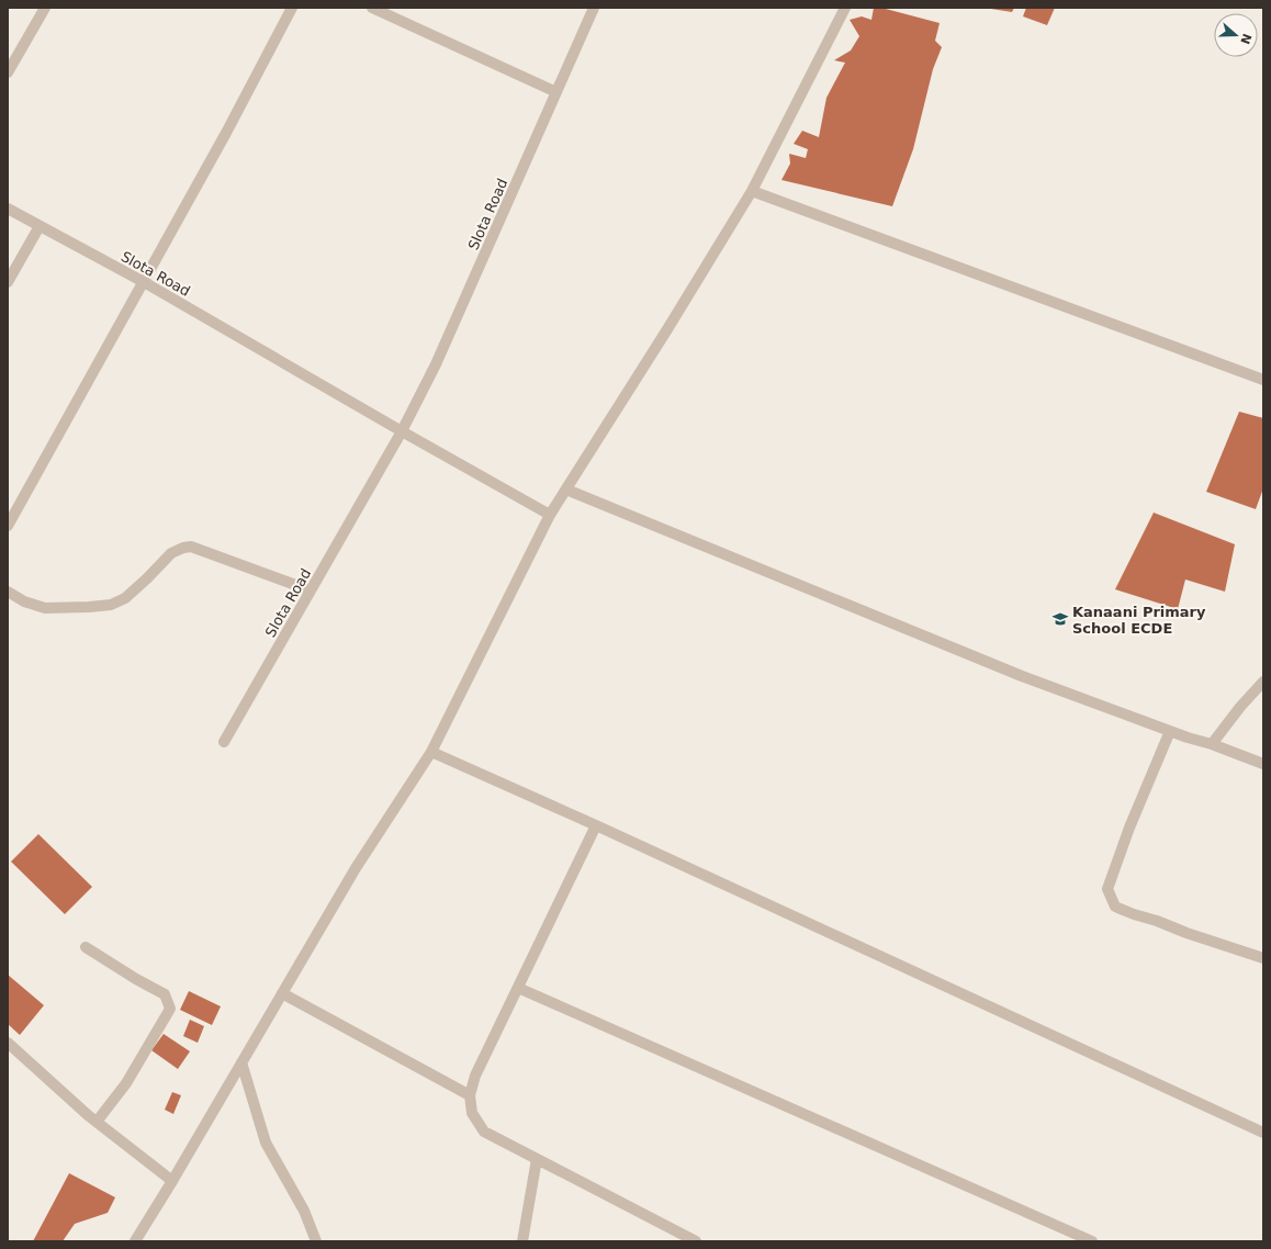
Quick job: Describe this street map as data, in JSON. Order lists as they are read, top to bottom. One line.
{"streets":{"street":["Slota Road"]},"places":{"school or university":["Kanaani Primary School ECDE"]},"north":"right"}
